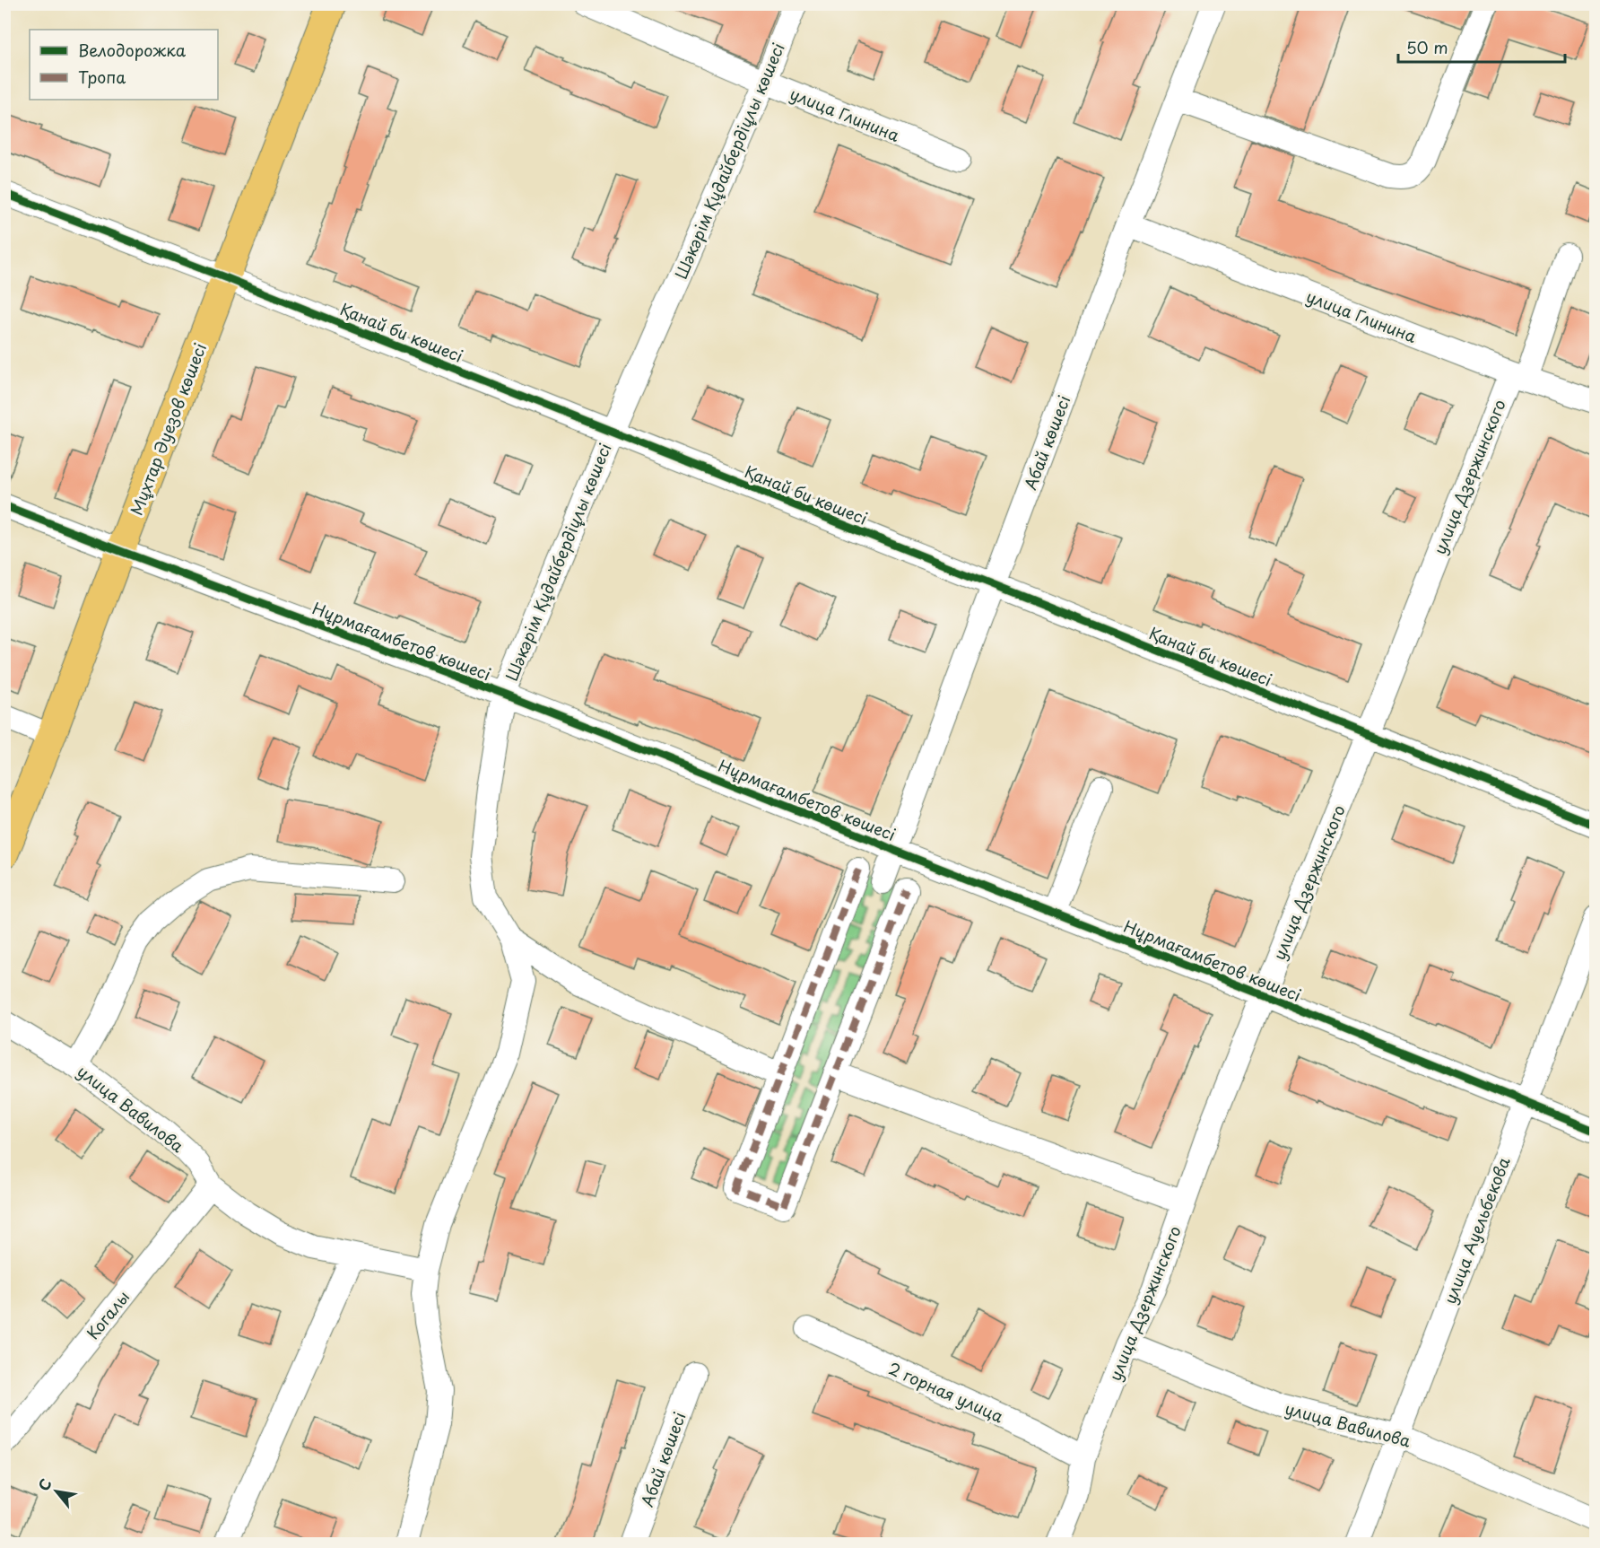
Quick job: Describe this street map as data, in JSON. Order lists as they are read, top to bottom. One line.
{"streets":{"main road":["Мұхтар Әуезов көшесі"],"street":["улица Глинина","Шәкәрім Құдайбердіұлы көшесі","Қанай би көшесі","Абай көшесі","улица Дзержинского","Нұрмағамбетов көшесі","улица Вавилова","улица Ауельбекова","Когалы","2 горная улица"]},"crossings":[["улица Глинина","Шәкәрім Құдайбердіұлы көшесі"],["улица Глинина","Абай көшесі"],["улица Глинина","улица Дзержинского"],["Шәкәрім Құдайбердіұлы көшесі","Қанай би көшесі"],["Шәкәрім Құдайбердіұлы көшесі","Нұрмағамбетов көшесі"],["Шәкәрім Құдайбердіұлы көшесі","улица Вавилова"],["Қанай би көшесі","Мұхтар Әуезов көшесі"],["Қанай би көшесі","Абай көшесі"],["Қанай би көшесі","улица Дзержинского"],["Мұхтар Әуезов көшесі","Нұрмағамбетов көшесі"],["Абай көшесі","Нұрмағамбетов көшесі"],["улица Дзержинского","Нұрмағамбетов көшесі"],["улица Дзержинского","улица Вавилова"],["улица Дзержинского","2 горная улица"],["Нұрмағамбетов көшесі","улица Ауельбекова"],["улица Вавилова","улица Ауельбекова"],["улица Вавилова","Когалы"]],"legend":["Велодорожка","Тропа"],"scale_bar":"50 m","north":"top left"}
